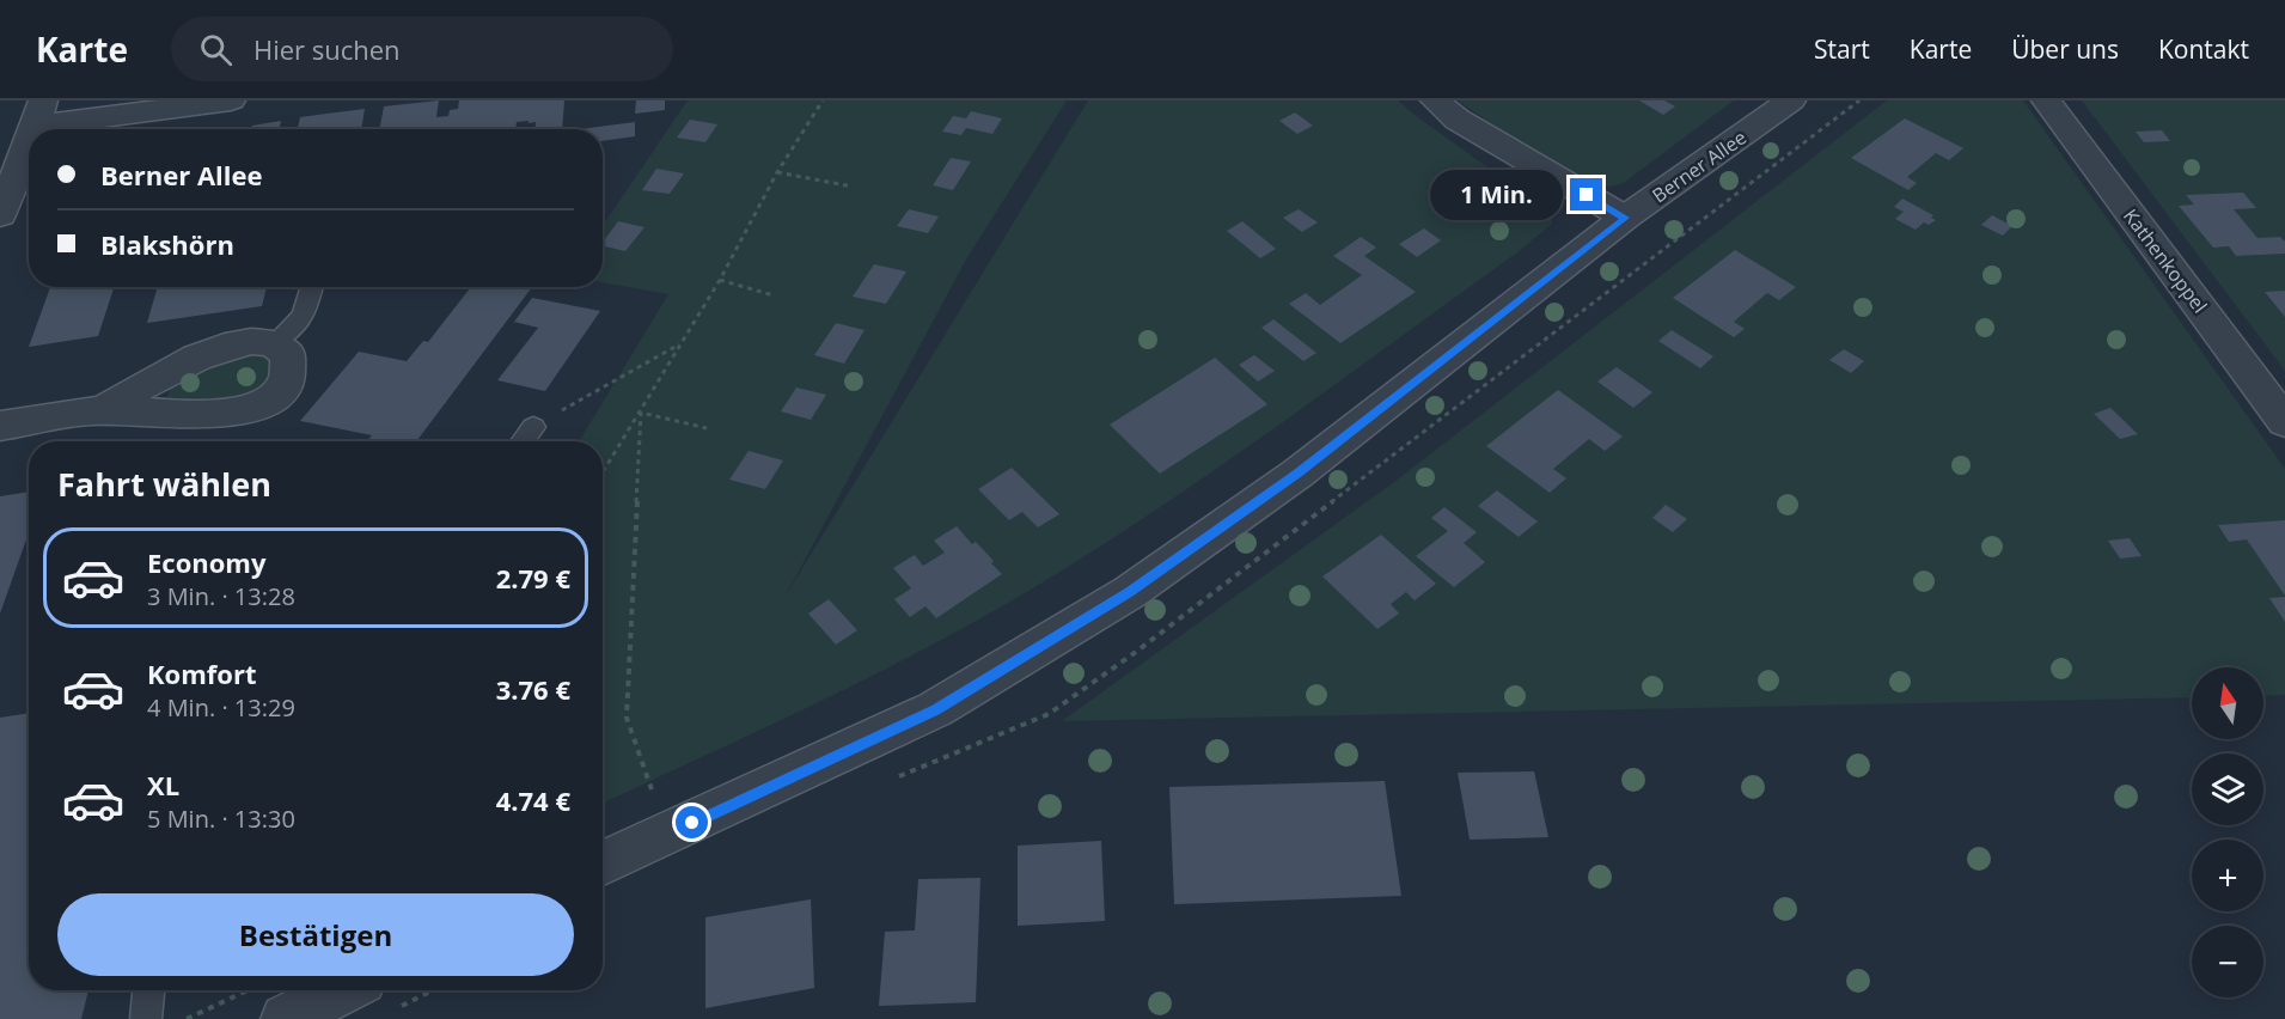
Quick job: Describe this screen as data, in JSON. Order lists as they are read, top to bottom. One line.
{"streets":{"street":["Berner Allee","Kathenkoppel"]},"north":"top","page":{"header":"Karte","search":"Hier suchen","nav":["Start","Karte","Über uns","Kontakt"],"banner":["Berner Allee","Blakshörn"],"bubble":"1 Min.","heading":"Fahrt wählen","list":[{"name":"Economy","note":"3 Min. · 13:28","value":"2.79 €"},{"name":"Komfort","note":"4 Min. · 13:29","value":"3.76 €"},{"name":"XL","note":"5 Min. · 13:30","value":"4.74 €"}],"map_buttons":["+","−"],"buttons":"Bestätigen"}}
